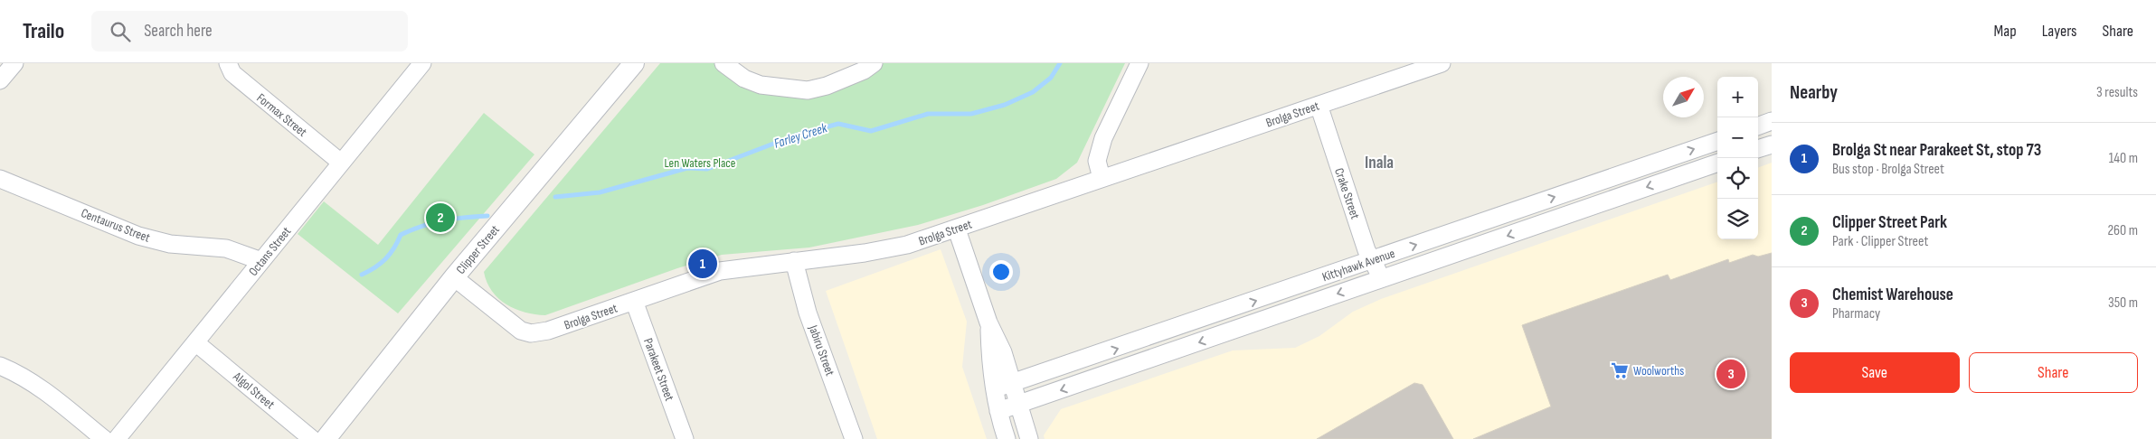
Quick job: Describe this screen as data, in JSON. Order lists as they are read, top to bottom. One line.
{"streets":{"street":["Brolga Street","Formax Street","Crake Street","Centaurus Street","Clipper Street","Octans Street","Kittyhawk Avenue","Jabiru Street","Parakeet Street","Algol Street"]},"crossings":[["Brolga Street","Crake Street"],["Brolga Street","Clipper Street"],["Brolga Street","Jabiru Street"],["Brolga Street","Parakeet Street"],["Formax Street","Octans Street"],["Crake Street","Kittyhawk Avenue"],["Centaurus Street","Octans Street"],["Octans Street","Algol Street"]],"districts":["Inala"],"water":["Farley Creek"],"parks":["Len Waters Place"],"places":{"supermarket":["Woolworths"]},"north":"top right","page":{"header":"Trailo","search":"Search here","nav":["Map","Layers","Share"],"heading":["Nearby","3 results"],"map_buttons":["+","−"],"list":[{"mark":"1","name":"Brolga St near Parakeet St, stop 73","note":"Bus stop · Brolga Street","value":"140 m"},{"mark":"2","name":"Clipper Street Park","note":"Park · Clipper Street","value":"260 m"},{"mark":"3","name":"Chemist Warehouse","note":"Pharmacy","value":"350 m"}],"pins":["2","1","3"],"buttons":["Save","Share"]}}
